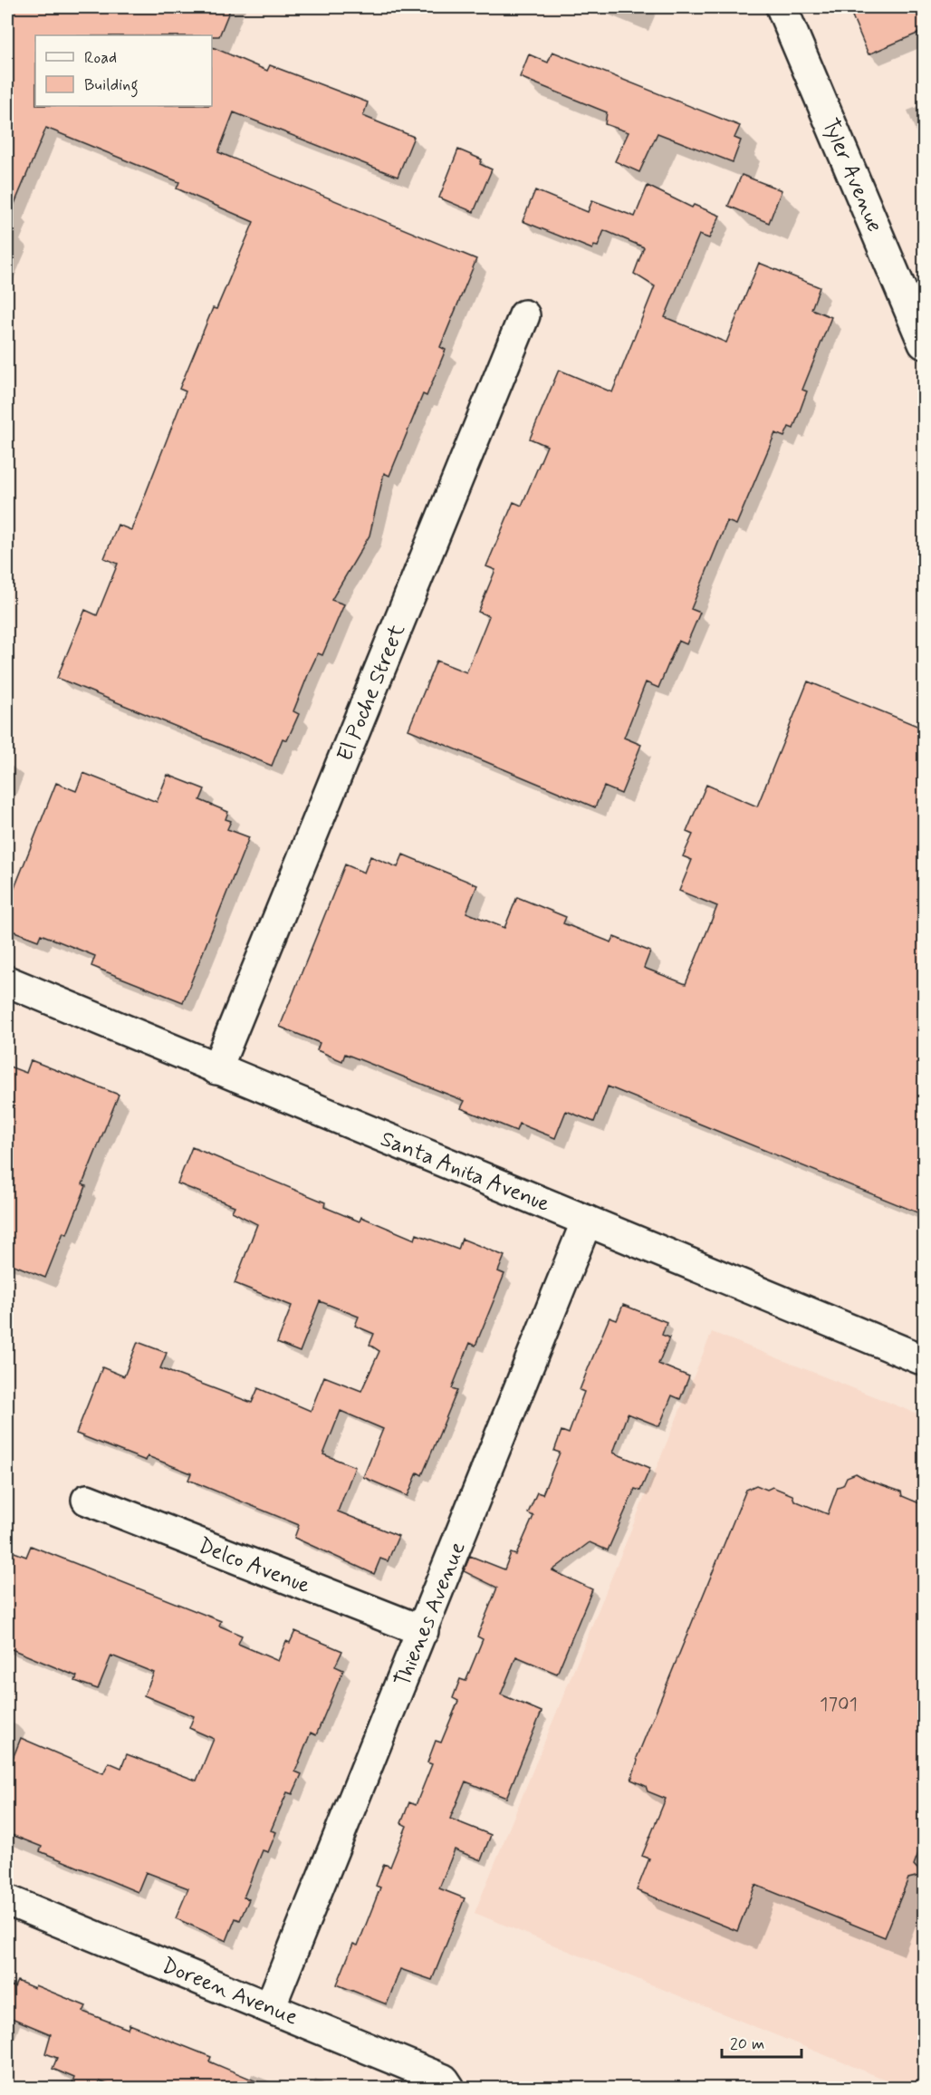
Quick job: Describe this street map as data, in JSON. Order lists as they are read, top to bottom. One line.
{"streets":{"street":["Tyler Avenue","El Poche Street","Santa Anita Avenue","Delco Avenue","Thienes Avenue","Doreen Avenue"]},"crossings":[["El Poche Street","Santa Anita Avenue"],["Santa Anita Avenue","Thienes Avenue"],["Delco Avenue","Thienes Avenue"],["Thienes Avenue","Doreen Avenue"]],"house_numbers":["1701"],"legend":["Road","Building"],"scale_bar":"20 m"}
